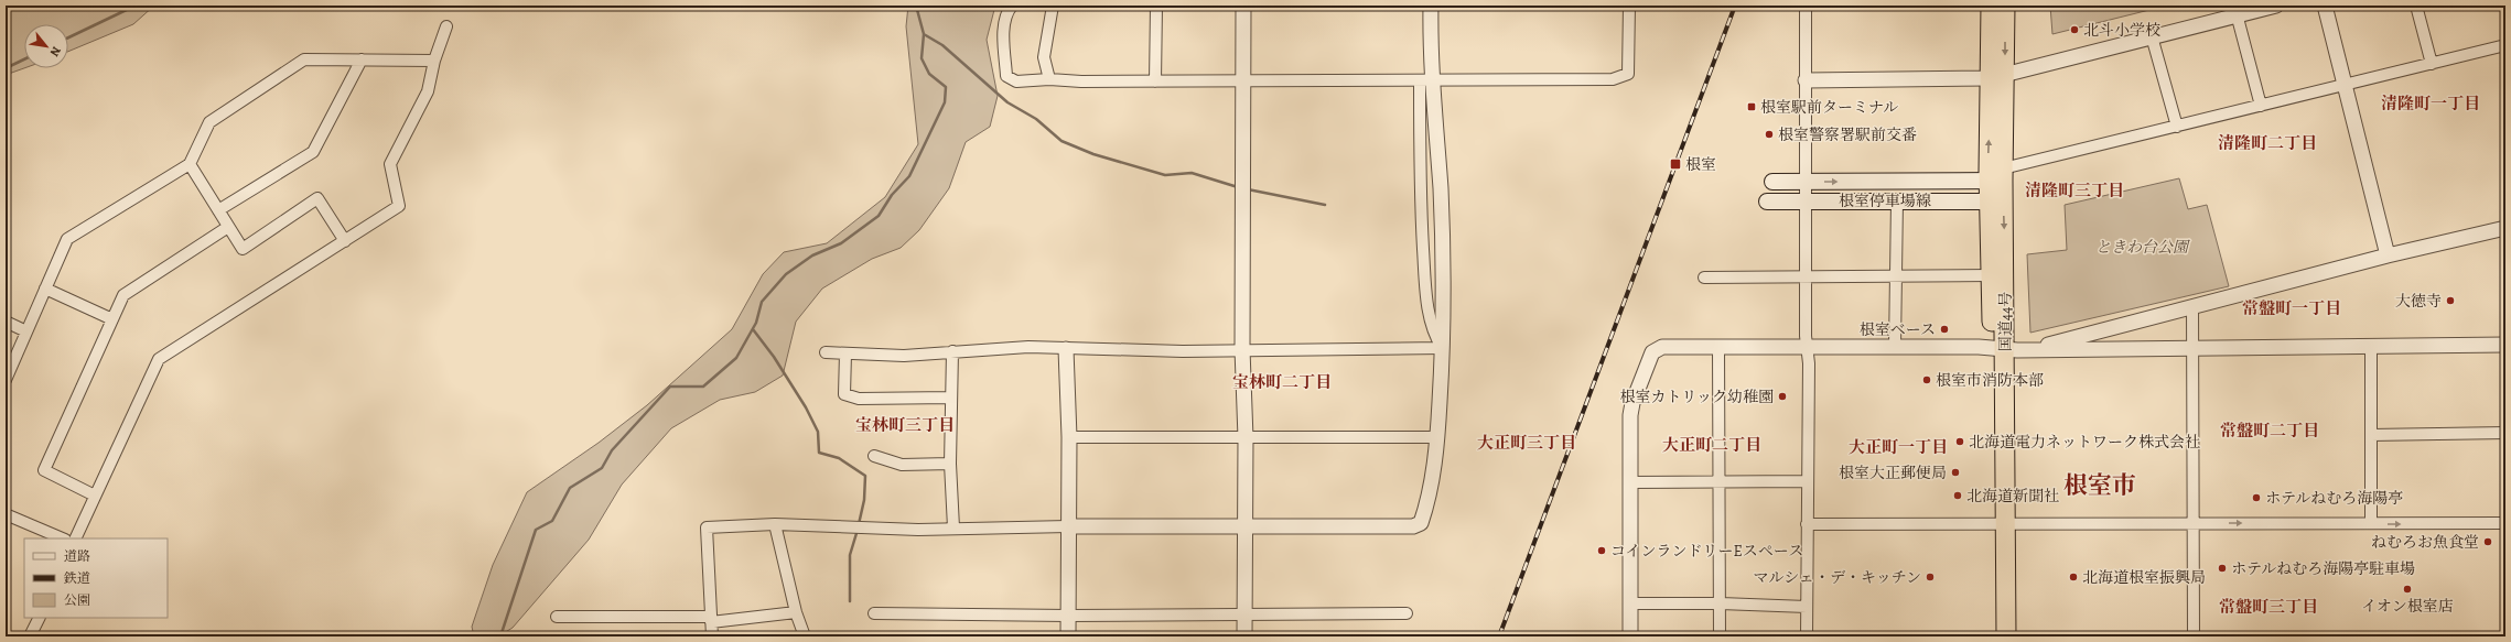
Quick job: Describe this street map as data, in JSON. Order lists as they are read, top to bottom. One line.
{"streets":{"highway":["国道44号"],"main road":["根室停車場線"]},"crossings":[["根室停車場線","国道44号"]],"districts":["清隆町一丁目","清隆町二丁目","清隆町三丁目","常盤町一丁目","宝林町二丁目","宝林町三丁目","常盤町二丁目","大正町三丁目","大正町二丁目","大正町一丁目","根室市","常盤町三丁目"],"parks":["ときわ台公園"],"places":{"other":["北斗小学校","根室警察署駅前交番","大徳寺","根室ベース","根室市消防本部","根室カトリック幼稚園","北海道電力ネットワーク株式会社","根室大正郵便局","北海道新聞社","ホテルねむろ海陽亭","ねむろお魚食堂","コインランドリーEスペース","ホテルねむろ海陽亭駐車場","マルシェ・デ・キッチン","北海道根室振興局","イオン根室店"],"transit":["根室駅前ターミナル","根室"]},"legend":["道路","鉄道","公園"],"north":"bottom right"}
